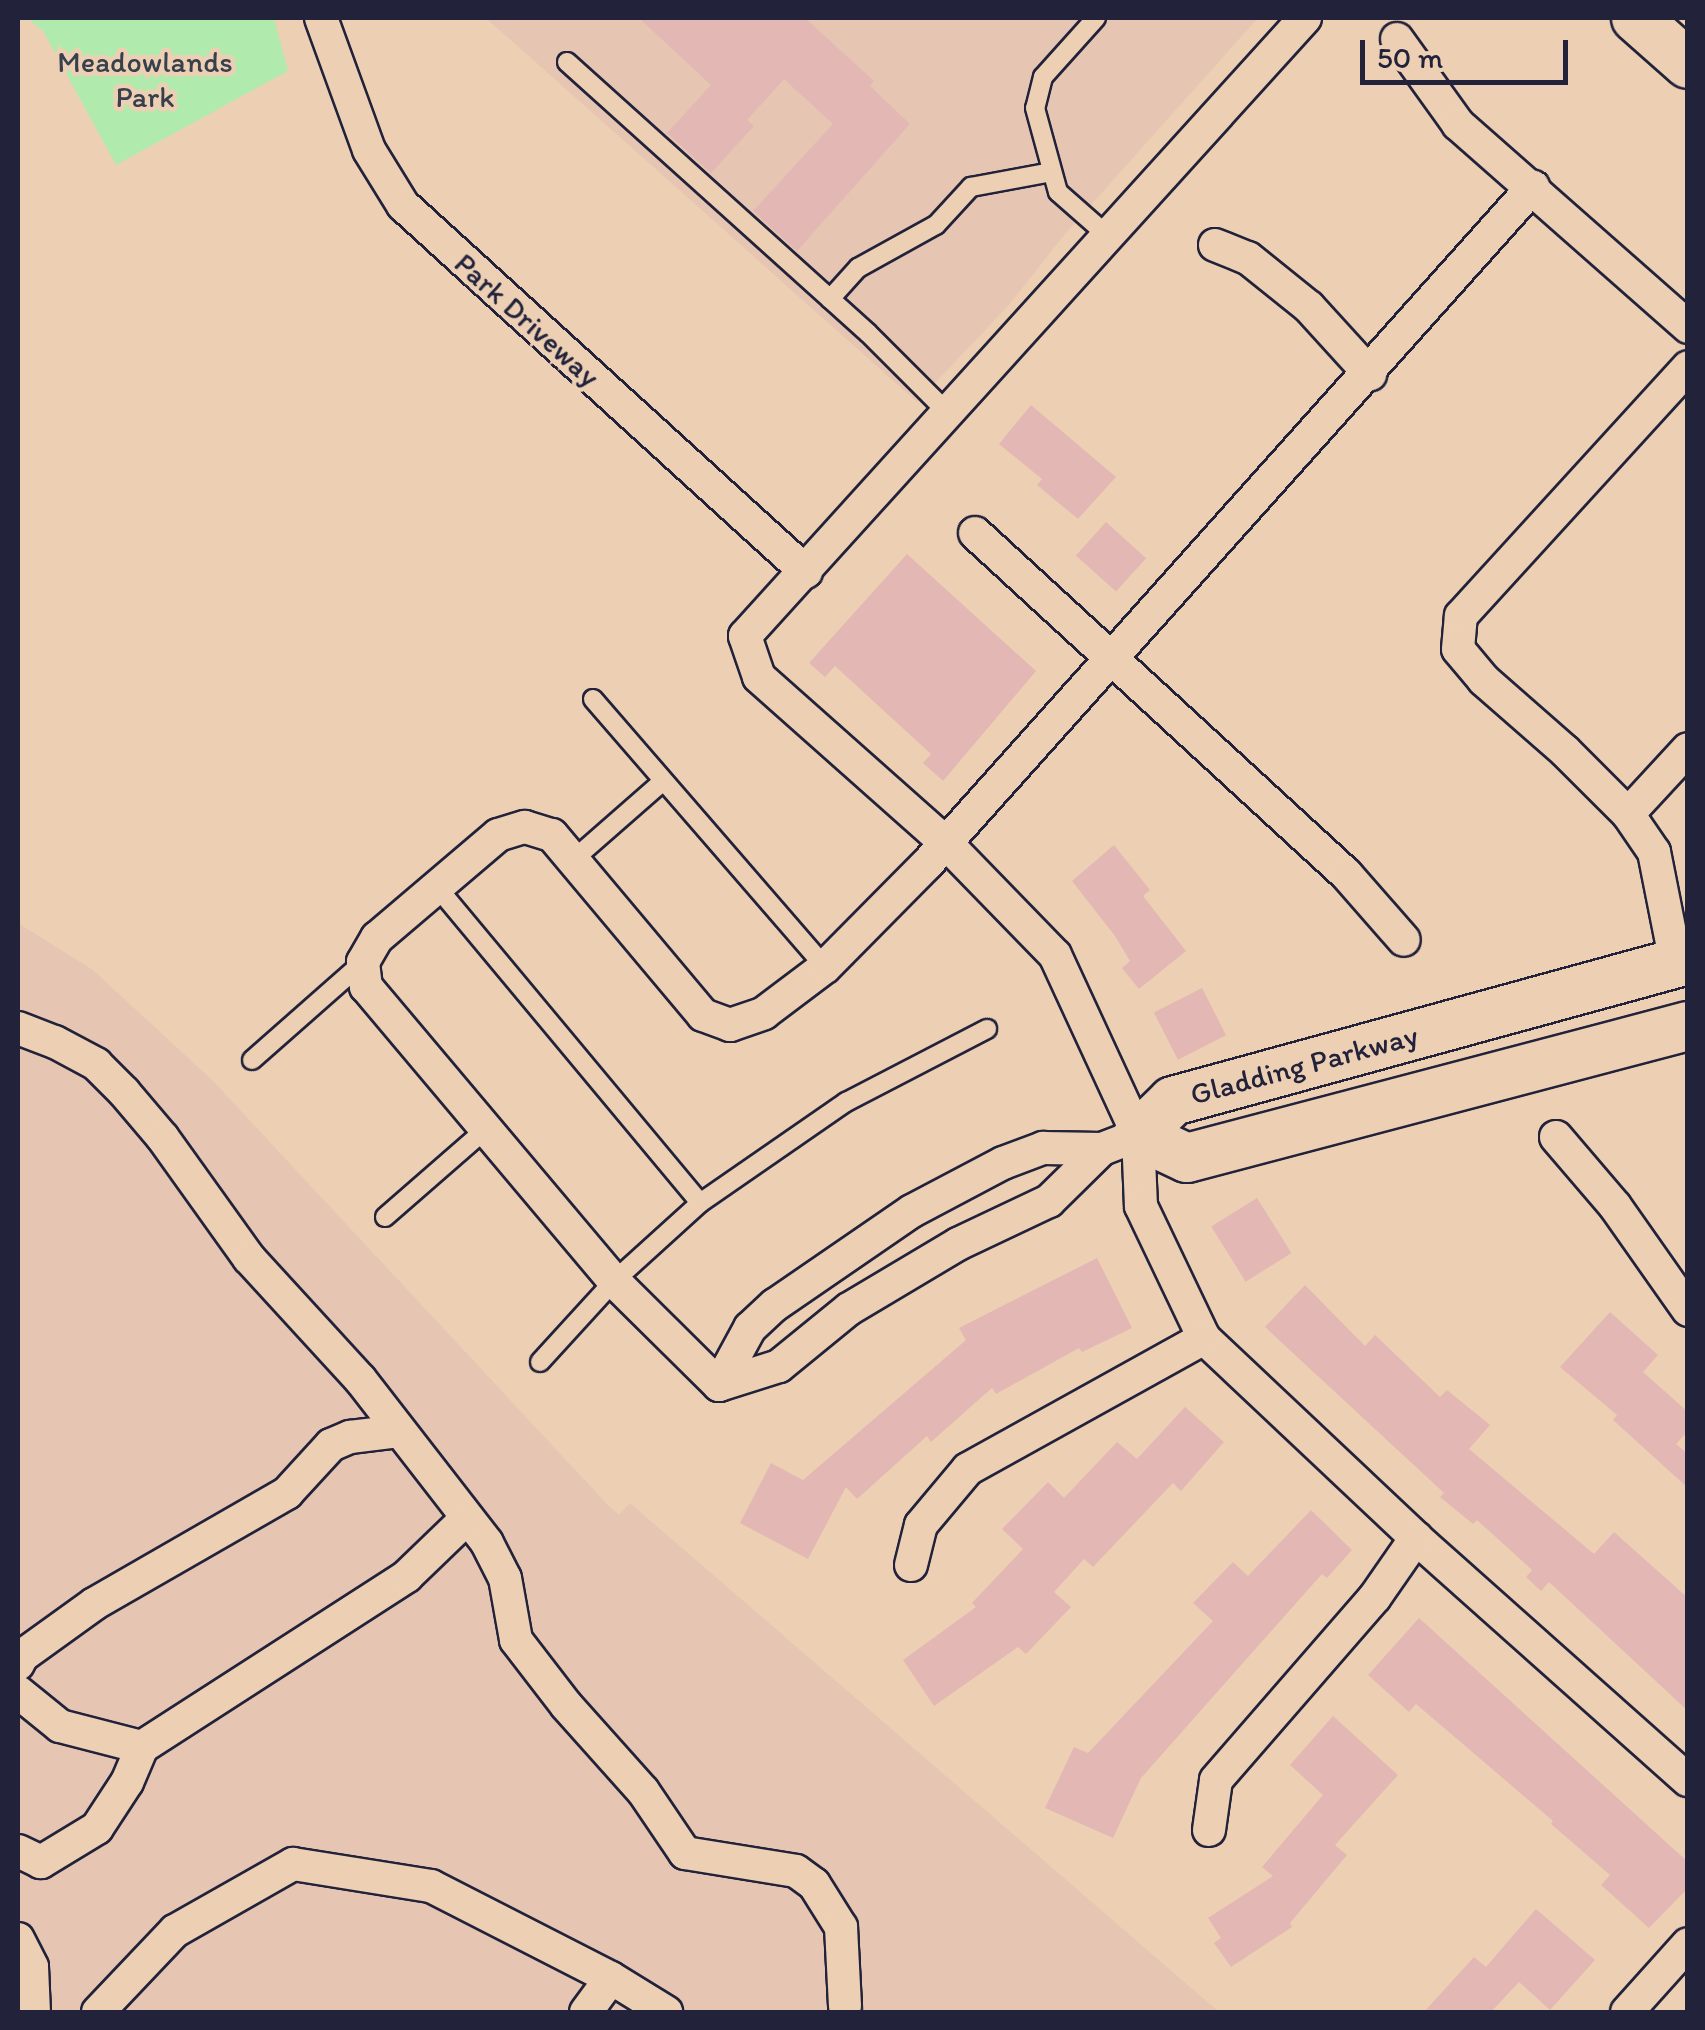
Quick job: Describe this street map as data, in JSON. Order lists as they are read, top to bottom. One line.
{"streets":{"street":["Park Driveway","Gladding Parkway"]},"parks":["Meadowlands Park"],"scale_bar":"50 m"}
